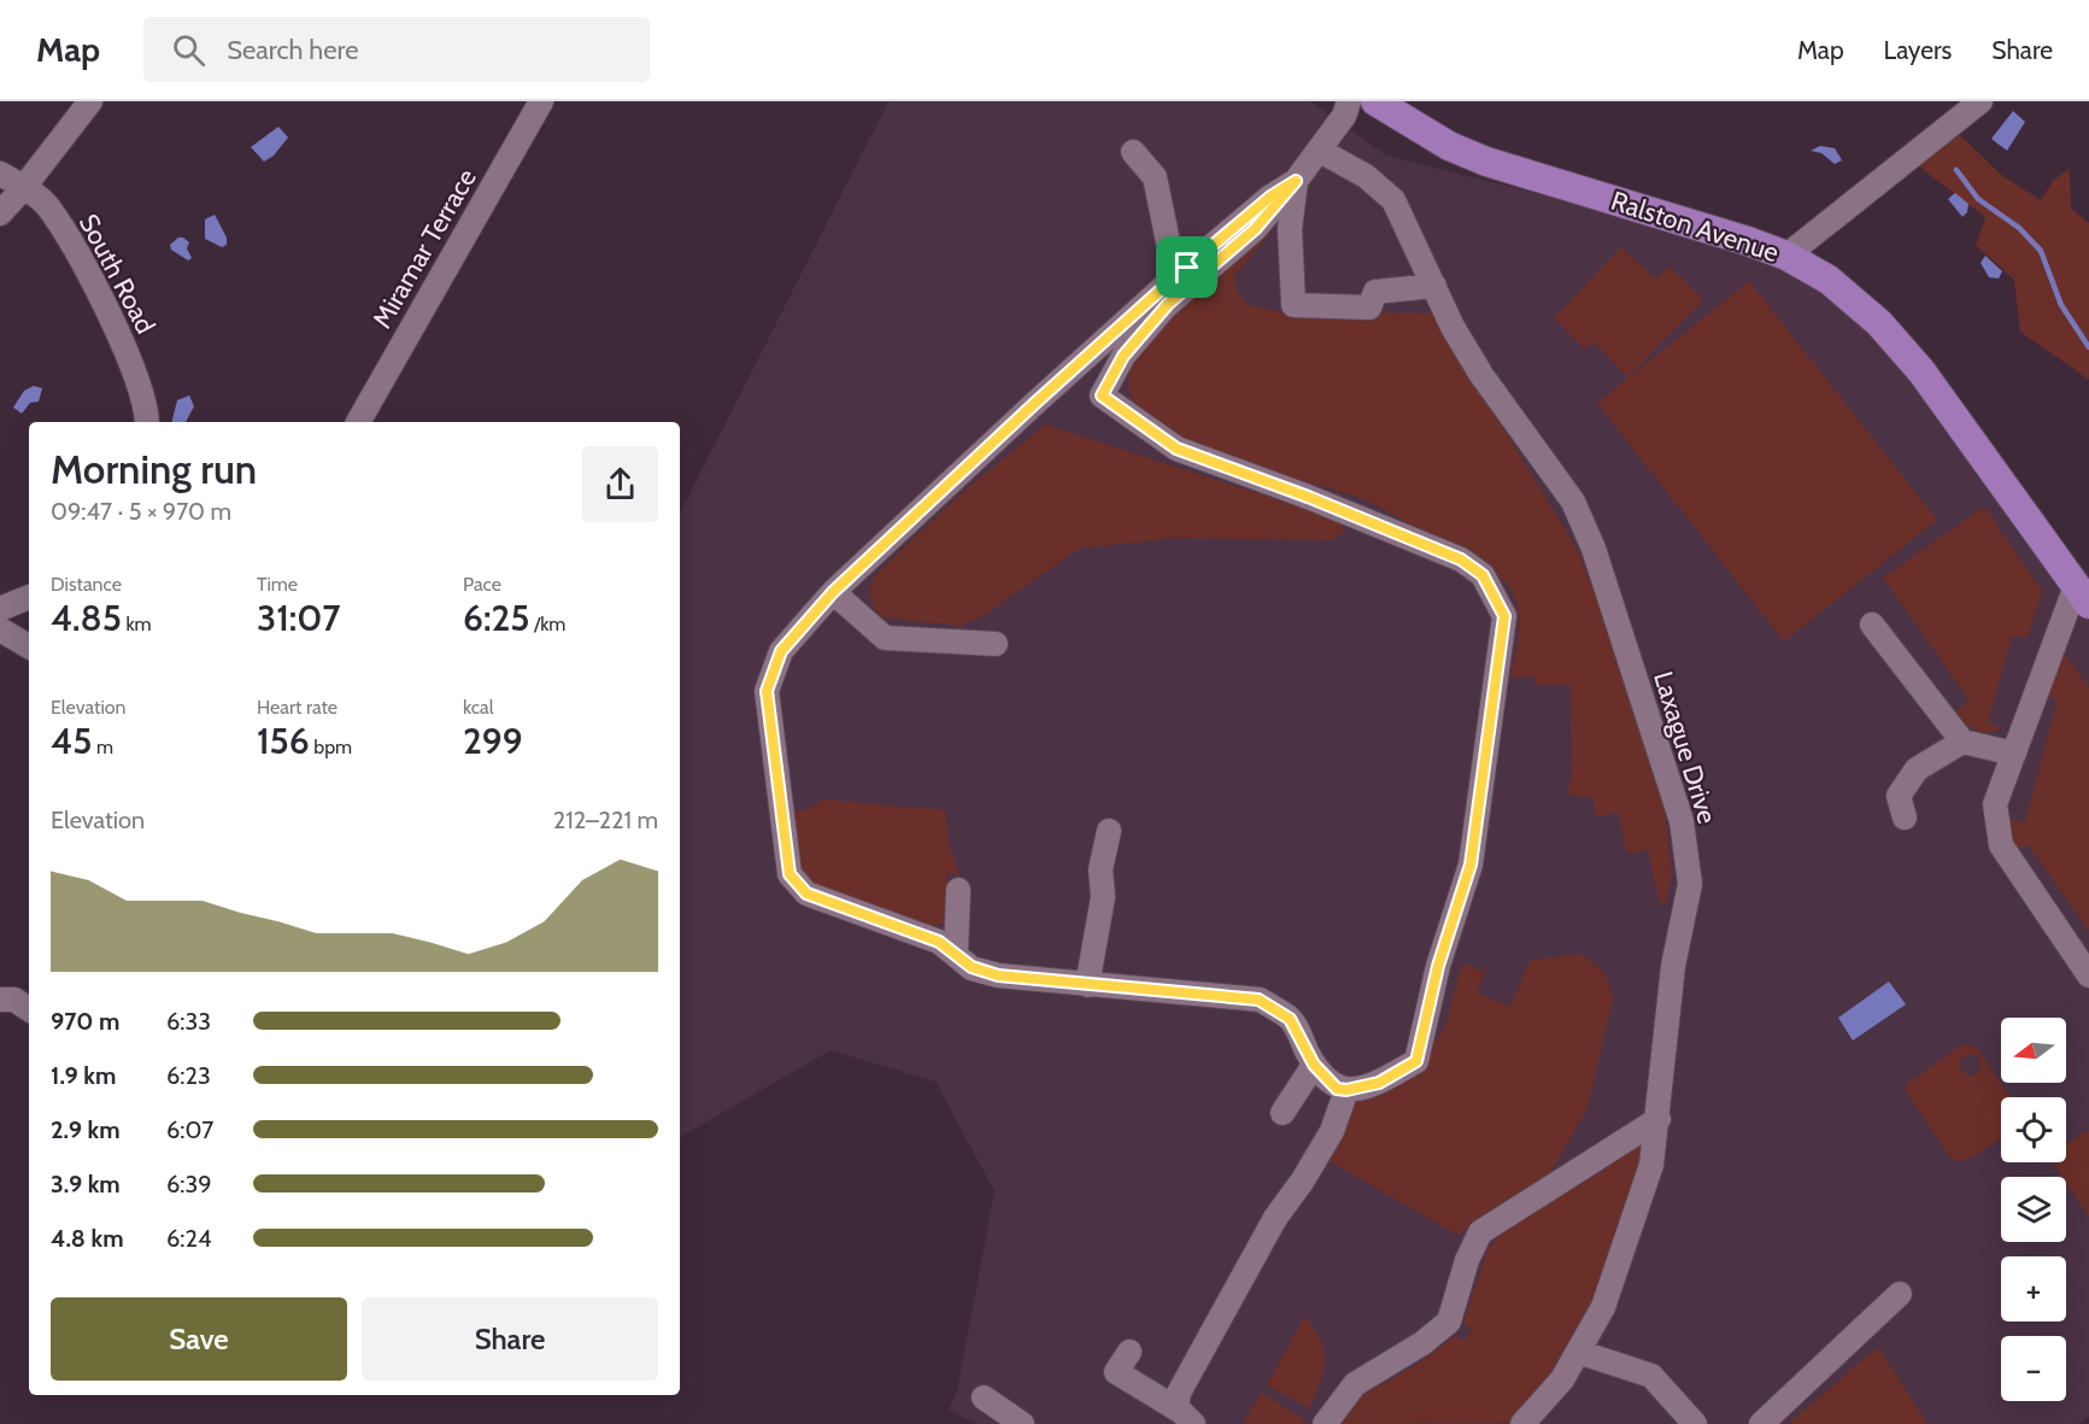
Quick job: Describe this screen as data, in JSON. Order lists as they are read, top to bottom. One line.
{"streets":{"main road":["Ralston Avenue"],"street":["Miramar Terrace","South Road","Laxague Drive"]},"north":"left","page":{"header":"Map","search":"Search here","nav":["Map","Layers","Share"],"heading":["Morning run","09:47 · 5 × 970 m"],"stats":[["Distance","4.85 km"],["Time","31:07"],["Pace","6:25 /km"],["Elevation","45 m"],["Heart rate","156 bpm"],["kcal","299"]],"chart":["Elevation","212–221 m"],"list":[{"name":"970 m","note":"6:33"},{"name":"1.9 km","note":"6:23"},{"name":"2.9 km","note":"6:07"},{"name":"3.9 km","note":"6:39"},{"name":"4.8 km","note":"6:24"}],"map_buttons":["+","−"],"buttons":["Save","Share"]}}
